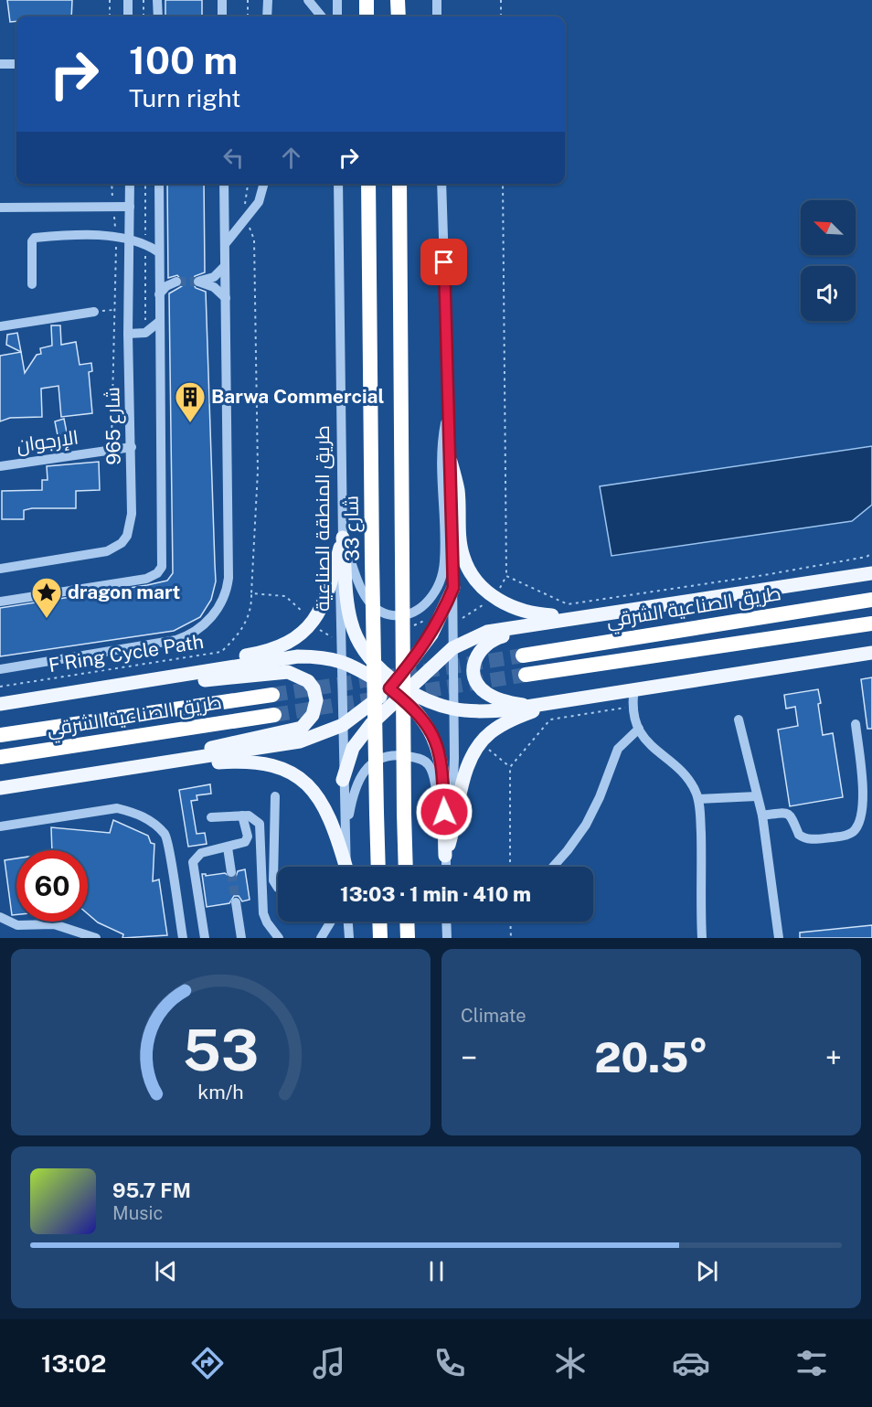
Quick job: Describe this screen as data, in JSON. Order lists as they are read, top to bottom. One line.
{"streets":{"highway":["شارع 33","طريق الصناعية الشرقي"],"street":["شارع 965","الإرجوان","طريق المنطقة الصناعية"],"path":["F Ring Cycle Path"]},"crossings":[["شارع 965","الإرجوان"]],"places":{"building":["Barwa Commercial"],"place":["dragon mart"]},"north":"top left","page":{"turn":["100 m","Turn right"],"limit":"60","trip":"13:03 · 1 min · 410 m","tile":"Climate","heat":["−","20.5°","+"],"song":["95.7 FM","Music"],"tabs":"13:02","gauge":["53","km/h"]}}
